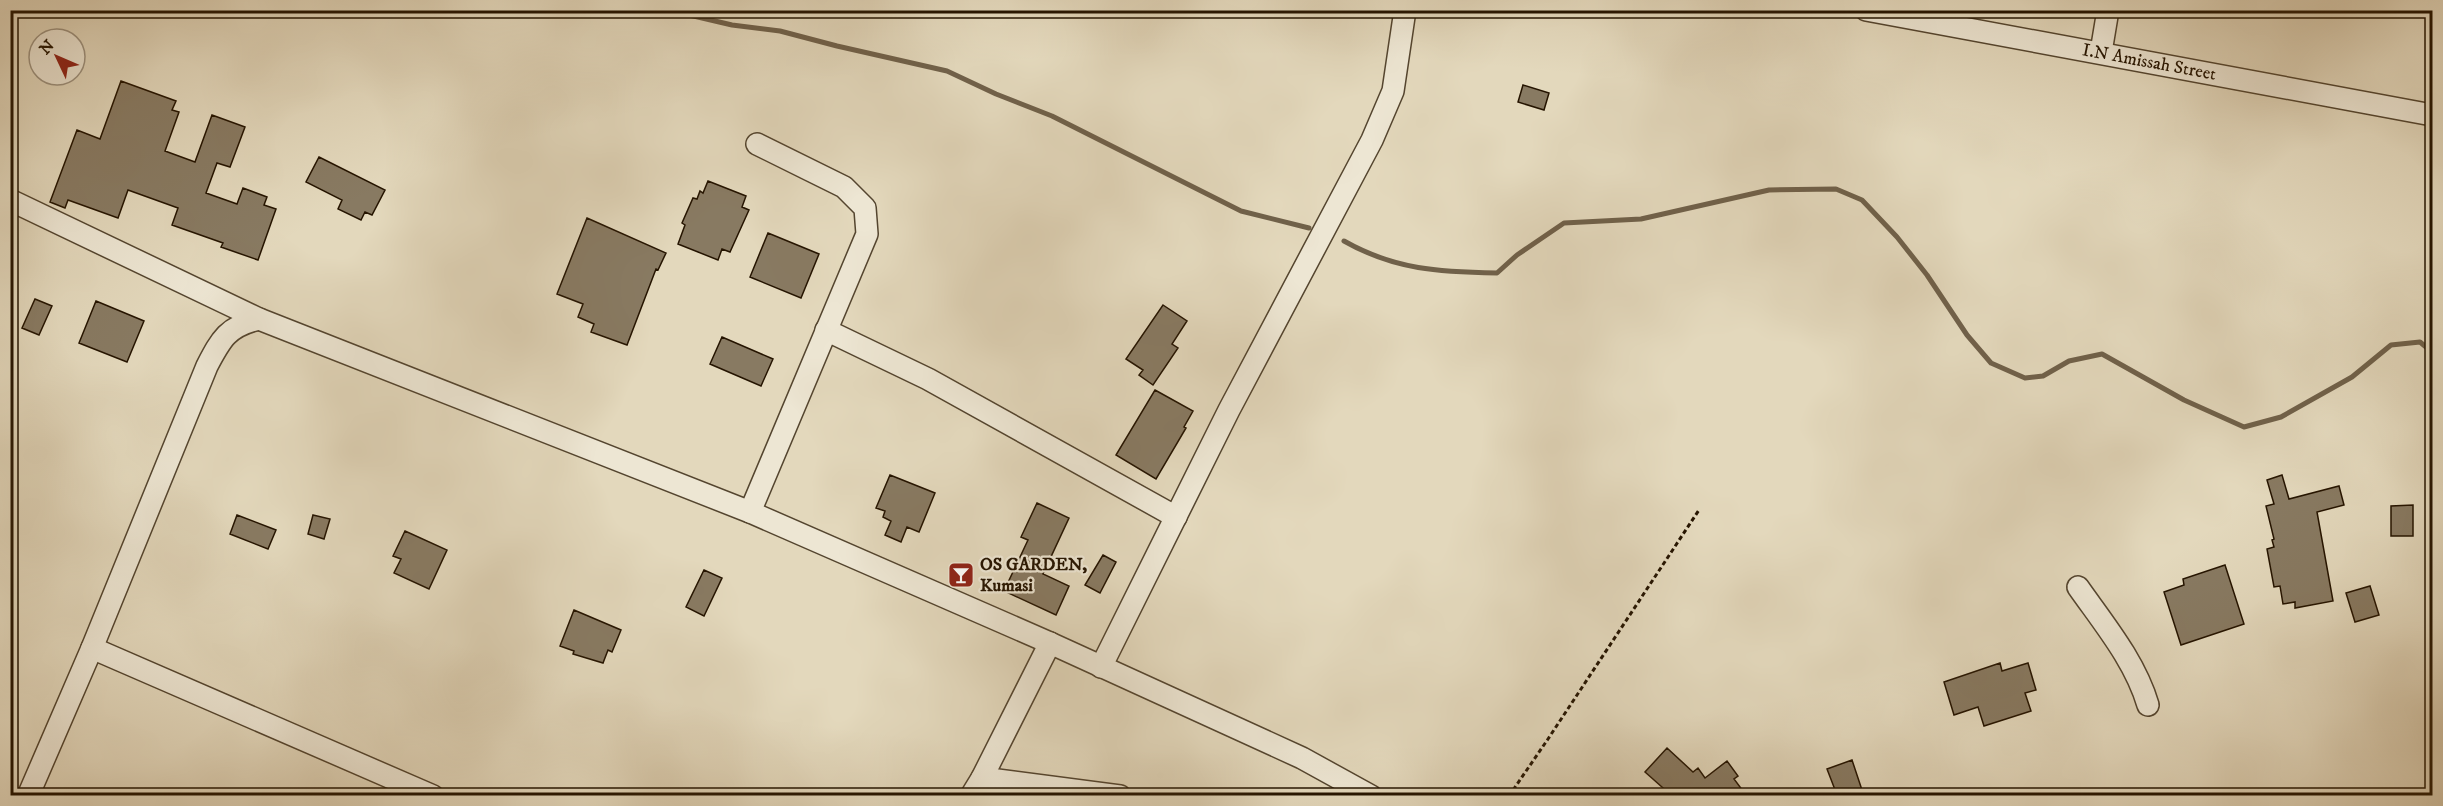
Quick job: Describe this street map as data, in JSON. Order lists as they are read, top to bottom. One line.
{"streets":{"street":["I.N Amissah Street"]},"places":{"bar":["OS GARDEN, Kumasi"]},"north":"top left"}
